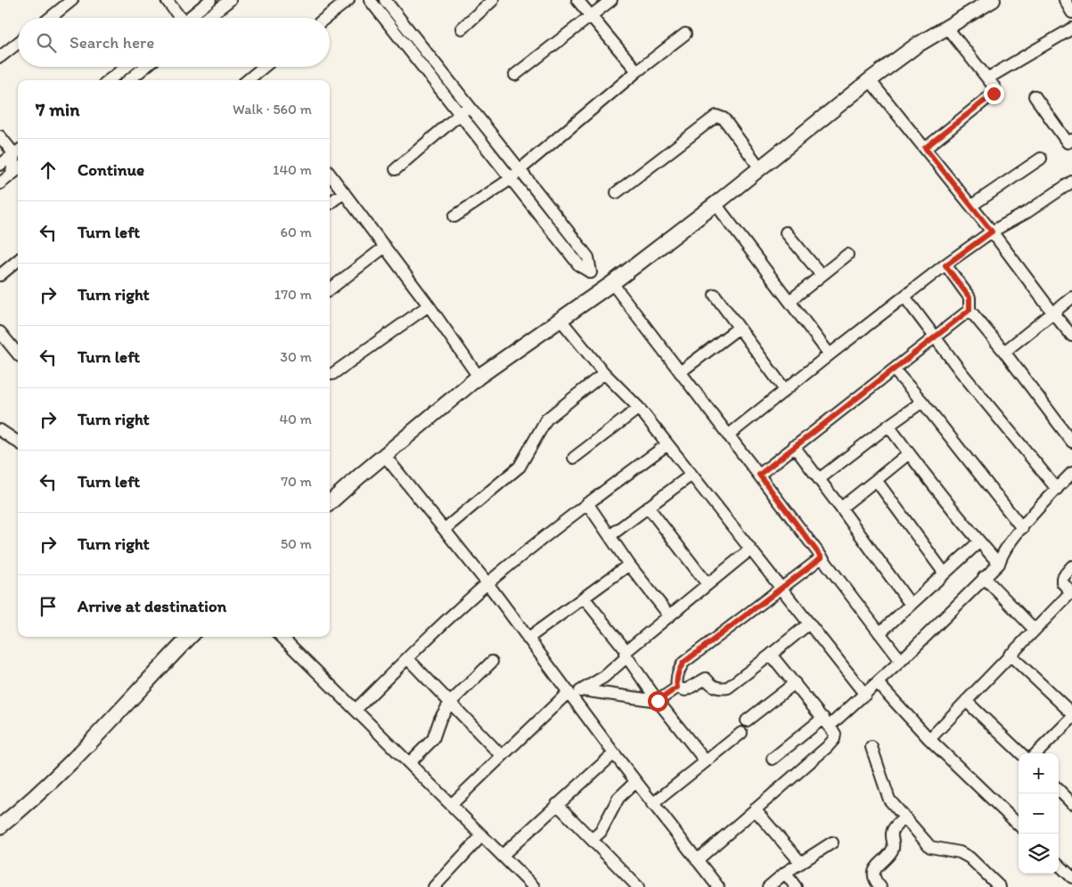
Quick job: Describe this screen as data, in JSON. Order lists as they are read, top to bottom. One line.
{"page":{"search":"Search here","heading":["7 min","Walk · 560 m"],"list":[["Continue","140 m"],["Turn left","60 m"],["Turn right","170 m"],["Turn left","30 m"],["Turn right","40 m"],["Turn left","70 m"],["Turn right","50 m"],"Arrive at destination"],"map_buttons":["+","−"]}}
